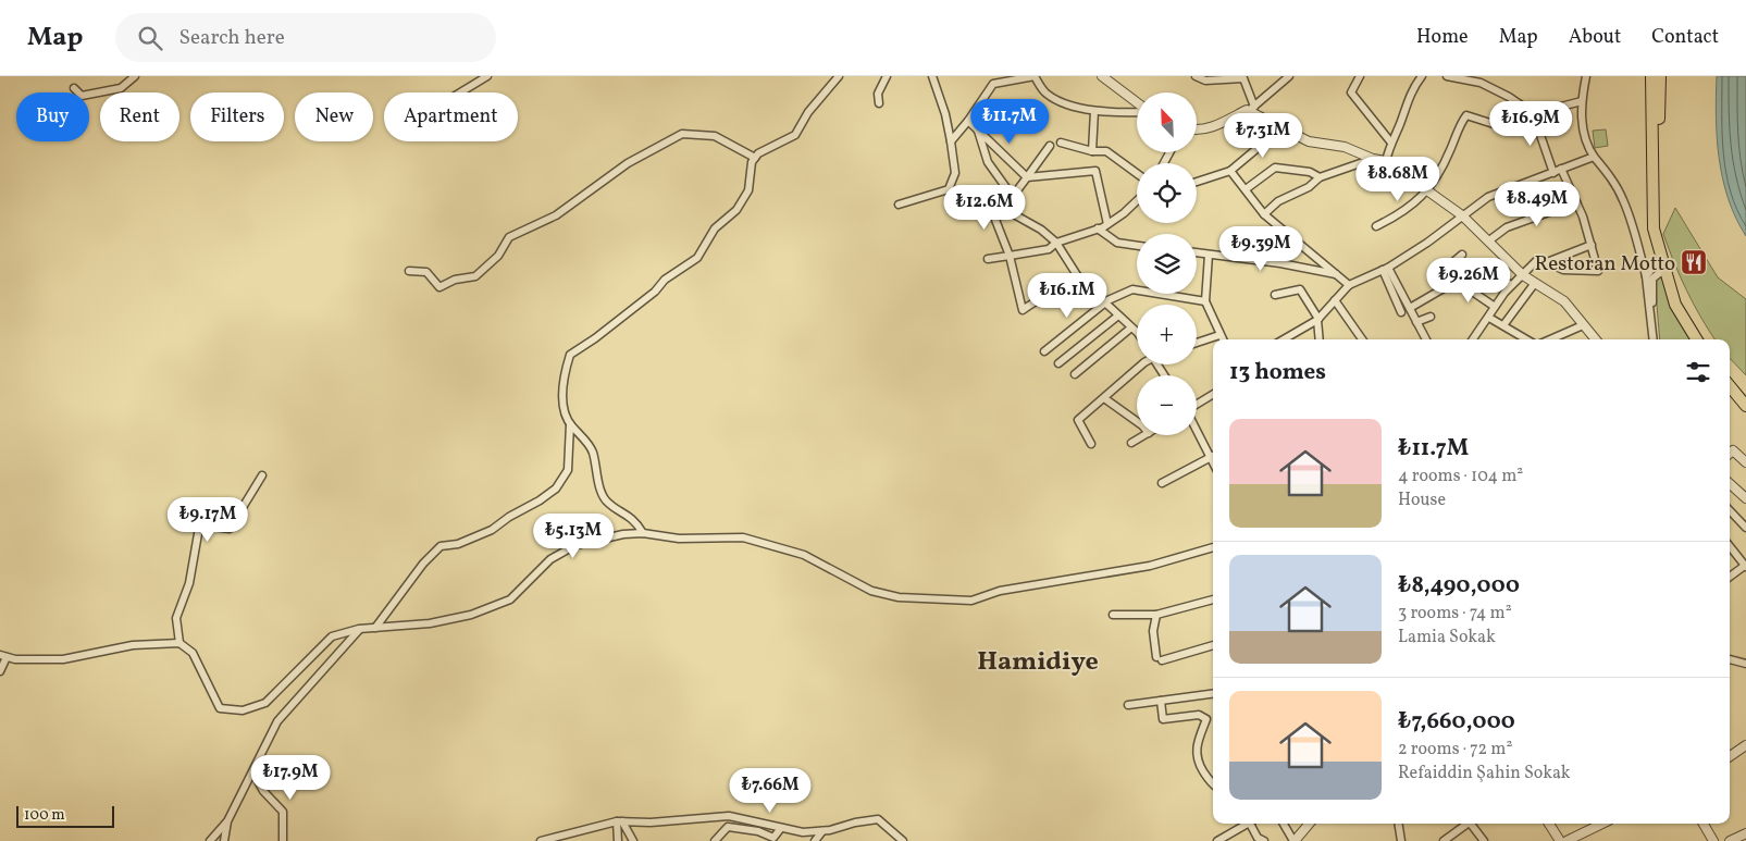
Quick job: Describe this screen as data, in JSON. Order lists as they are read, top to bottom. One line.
{"districts":["Hamidiye"],"places":{"restaurant":["Restoran Motto"]},"scale_bar":"100 m","north":"top left","page":{"header":"Map","search":"Search here","nav":["Home","Map","About","Contact"],"map_buttons":["+","−"],"chip":["Buy","Rent","Filters","New","Apartment"],"price":["₺11.7M","₺16.9M","₺7.31M","₺8.68M","₺8.49M","₺12.6M","₺9.39M","₺9.26M","₺16.1M","₺9.17M","₺5.13M","₺17.9M","₺7.66M"],"heading":"13 homes","list":[{"name":"₺11.7M","note":"4 rooms · 104 m² · House"},{"name":"₺8,490,000","note":"3 rooms · 74 m² · Lamia Sokak"},{"name":"₺7,660,000","note":"2 rooms · 72 m² · Refaiddin Şahin Sokak"}],"scale":"100 m"}}
